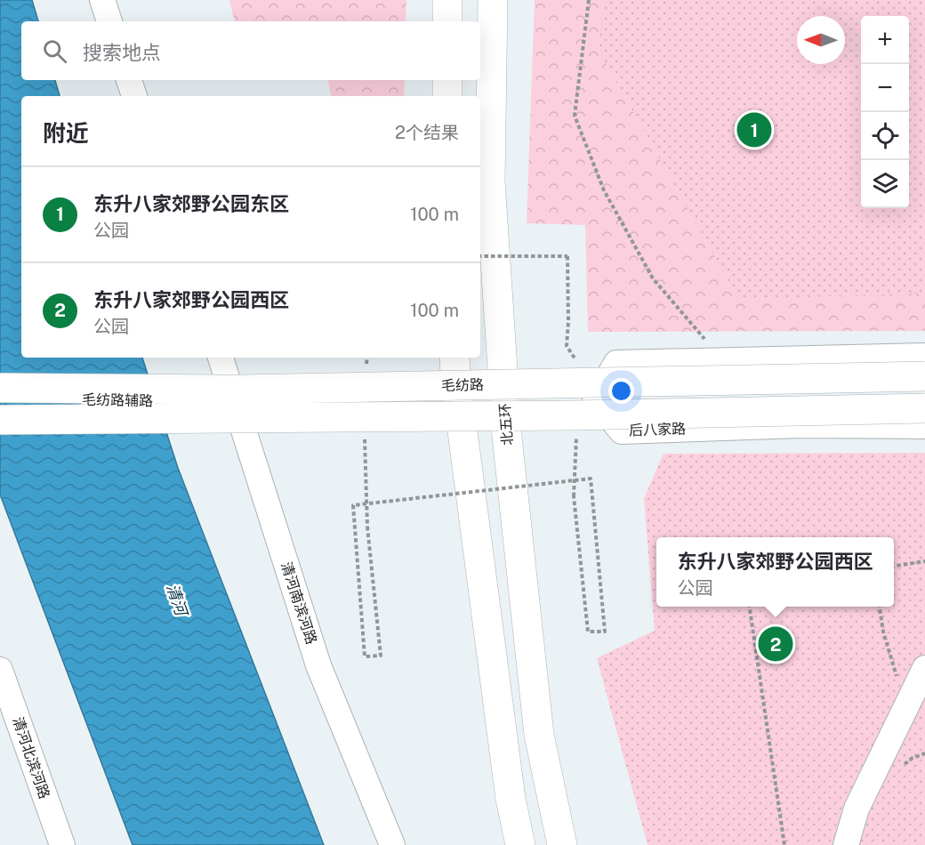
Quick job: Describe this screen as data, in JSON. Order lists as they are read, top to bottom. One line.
{"streets":{"main road":["毛纺路","北五环"],"street":["毛纺路辅路","后八家路","清河南滨河路","清河北滨河路"]},"crossings":[["毛纺路辅路","清河南滨河路"]],"water":["清河"],"north":"left","page":{"map_buttons":["+","−"],"search":"搜索地点","heading":["附近","2个结果"],"pins":["1","2"],"list":[{"mark":"1","name":"东升八家郊野公园东区","note":"公园","value":"100 m"},{"mark":"2","name":"东升八家郊野公园西区","note":"公园","value":"100 m"}],"popup":["东升八家郊野公园西区","公园"]}}
